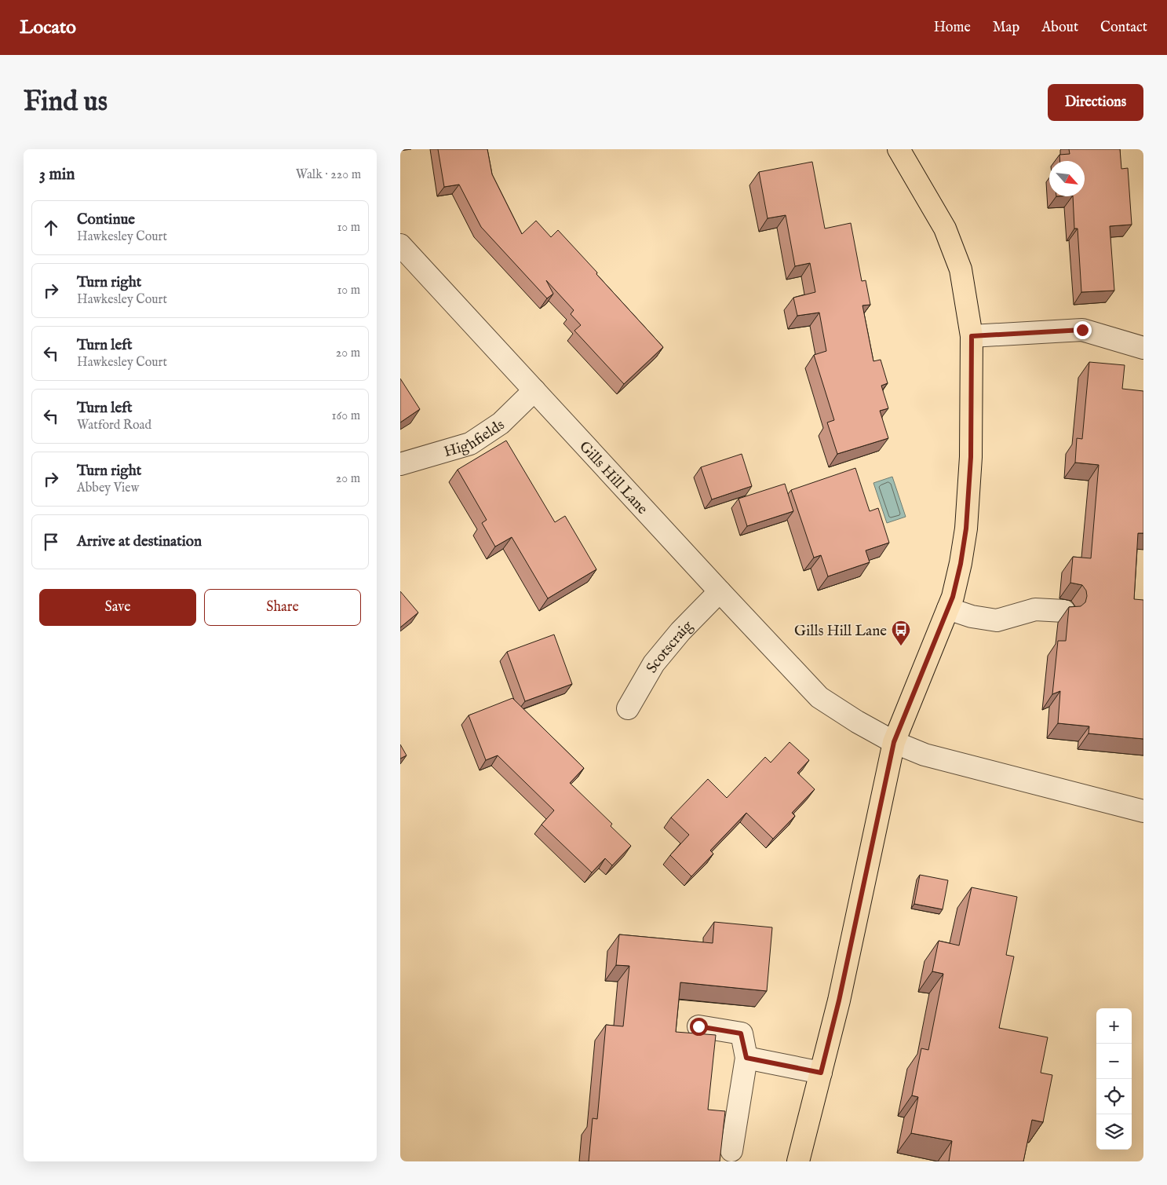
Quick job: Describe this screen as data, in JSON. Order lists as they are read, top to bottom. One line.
{"streets":{"street":["Highfields","Gills Hill Lane","Scotscraig"]},"crossings":[["Highfields","Gills Hill Lane"],["Gills Hill Lane","Scotscraig"]],"places":{"bus stop":["Gills Hill Lane"]},"north":"bottom right","page":{"header":"Locato","nav":["Home","Map","About","Contact"],"buttons":["Directions",["Save","Share"]],"title":"Find us","heading":["3 min","Walk · 220 m"],"list":[["Continue","Hawkesley Court","10 m"],["Turn right","Hawkesley Court","10 m"],["Turn left","Hawkesley Court","20 m"],["Turn left","Watford Road","160 m"],["Turn right","Abbey View","20 m"],"Arrive at destination"],"map_buttons":["+","−"]}}
